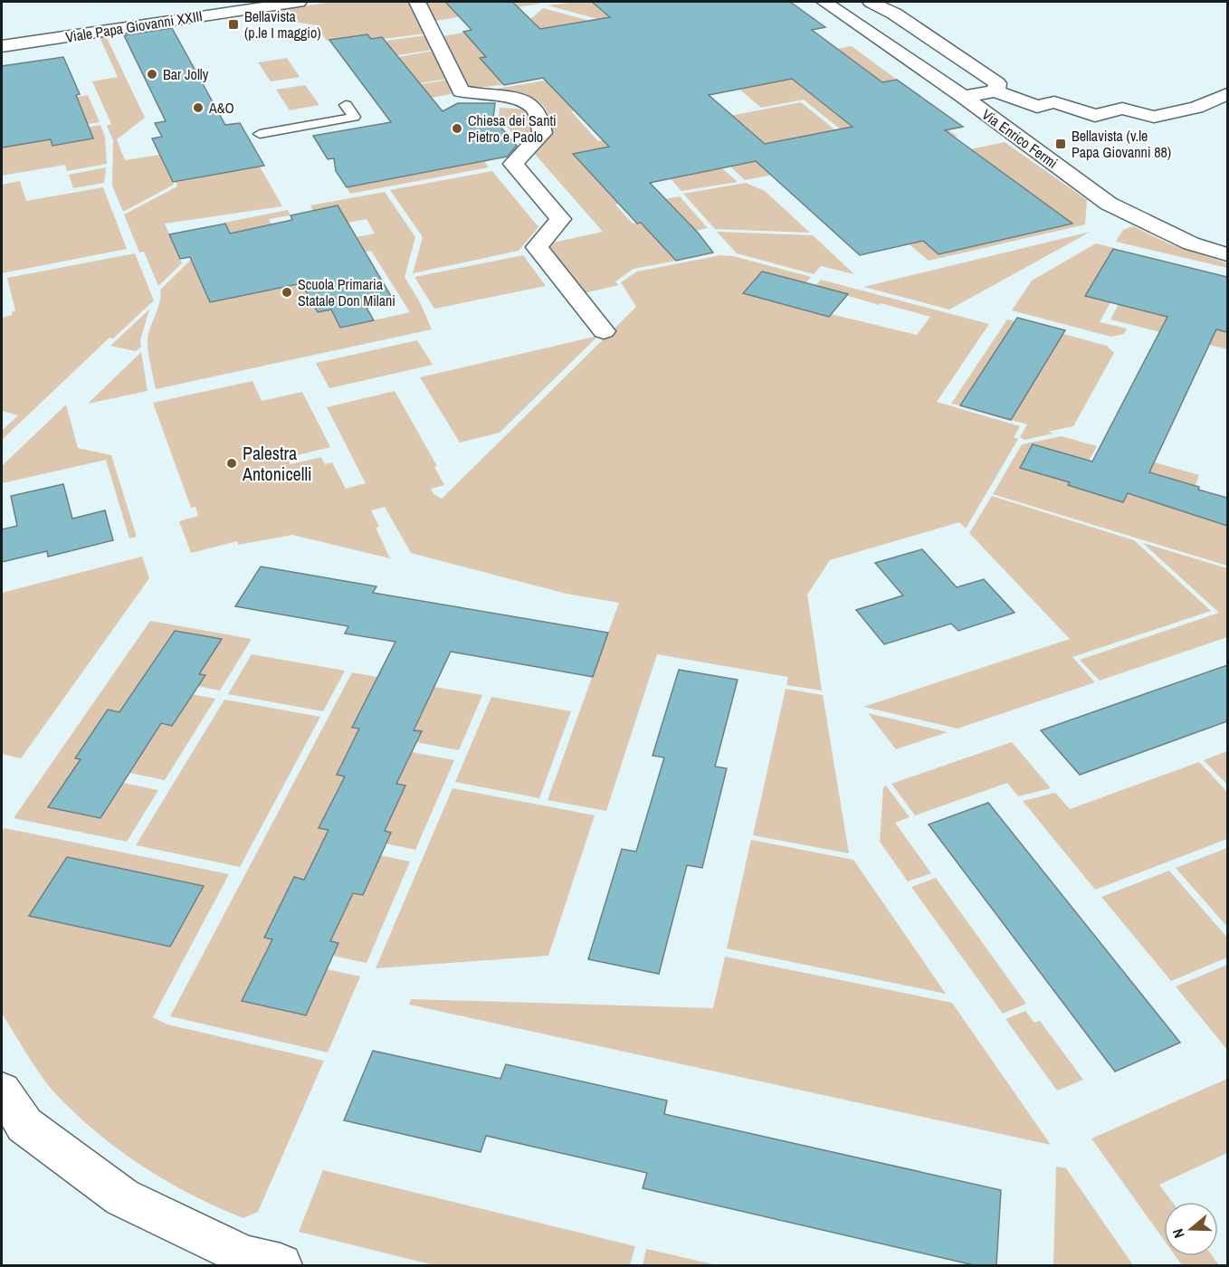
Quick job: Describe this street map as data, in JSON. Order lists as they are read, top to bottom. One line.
{"streets":{"street":["Viale Papa Giovanni XXIII","Via Enrico Fermi"]},"places":{"transit":["Bellavista (p.le I maggio)","Bellavista (v.le Papa Giovanni 88)"],"other":["Bar Jolly","A&O","Chiesa dei Santi Pietro e Paolo","Scuola Primaria Statale Don Milani","Palestra Antonicelli"]},"north":"left"}
